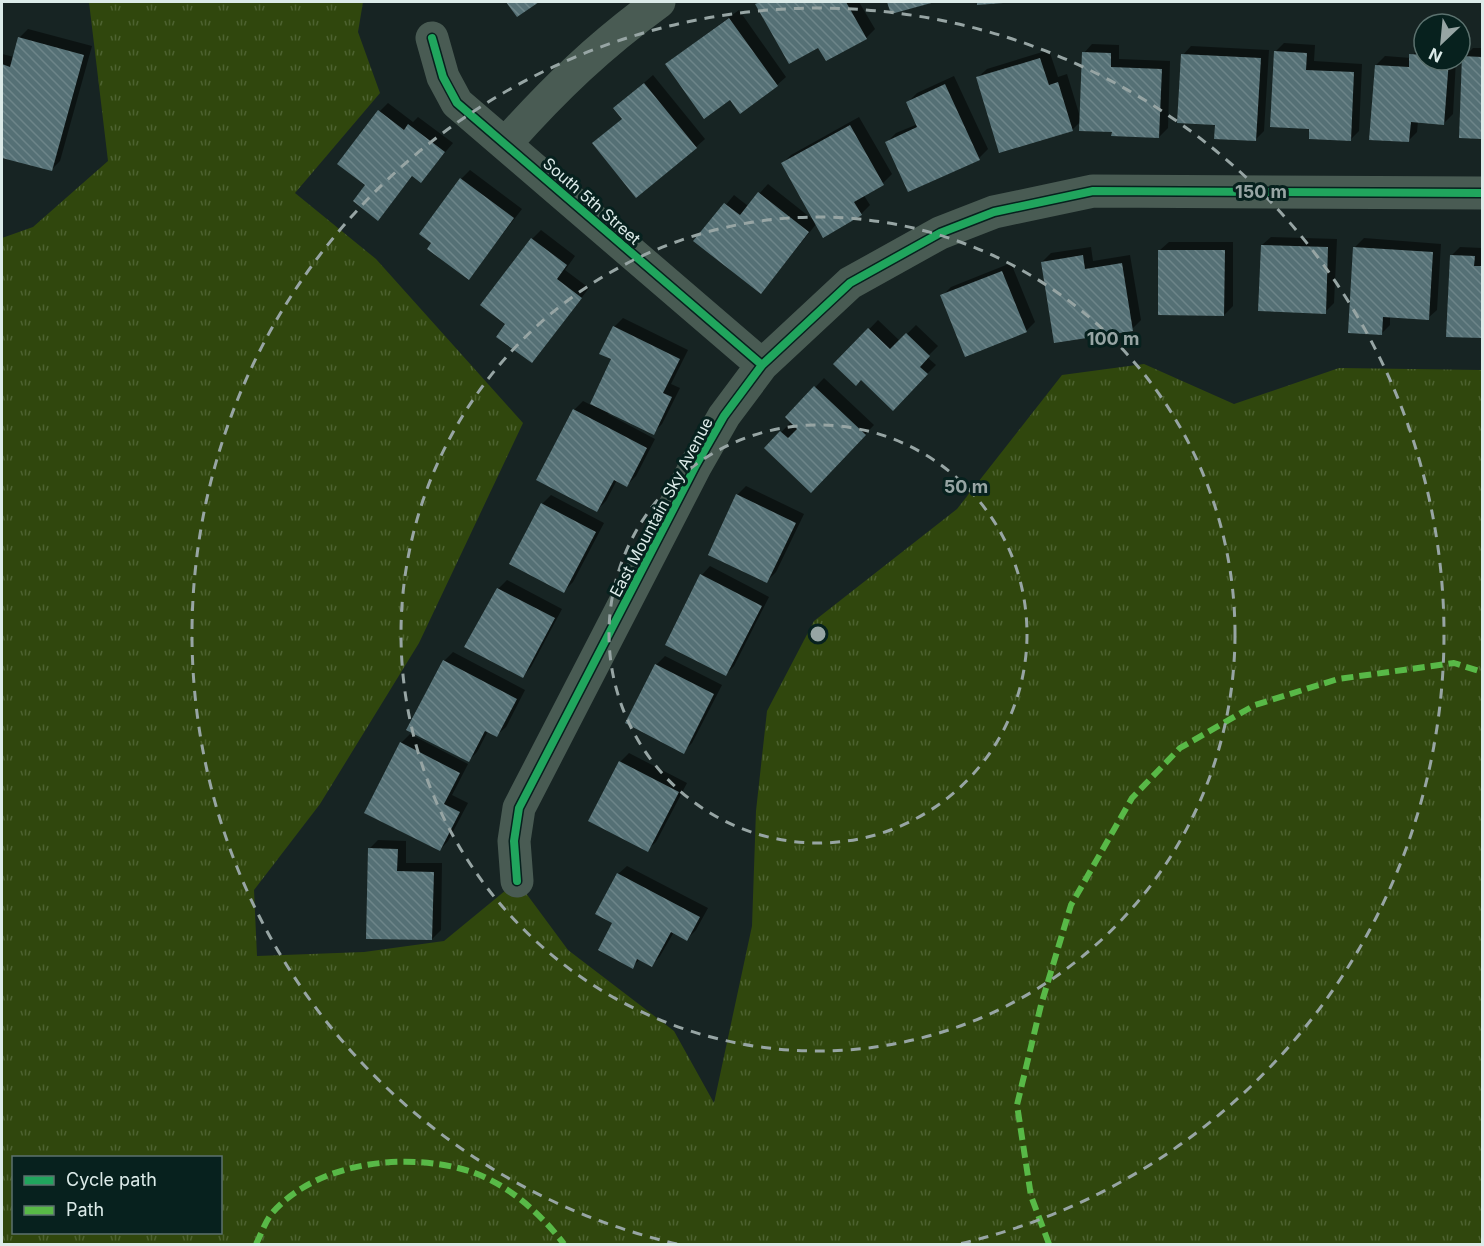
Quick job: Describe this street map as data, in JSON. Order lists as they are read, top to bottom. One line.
{"streets":{"street":["South 5th Street","East Mountain Sky Avenue"]},"crossings":[["South 5th Street","East Mountain Sky Avenue"]],"legend":["Cycle path","Path"],"north":"bottom left","rings":["150 m","100 m","50 m"]}
